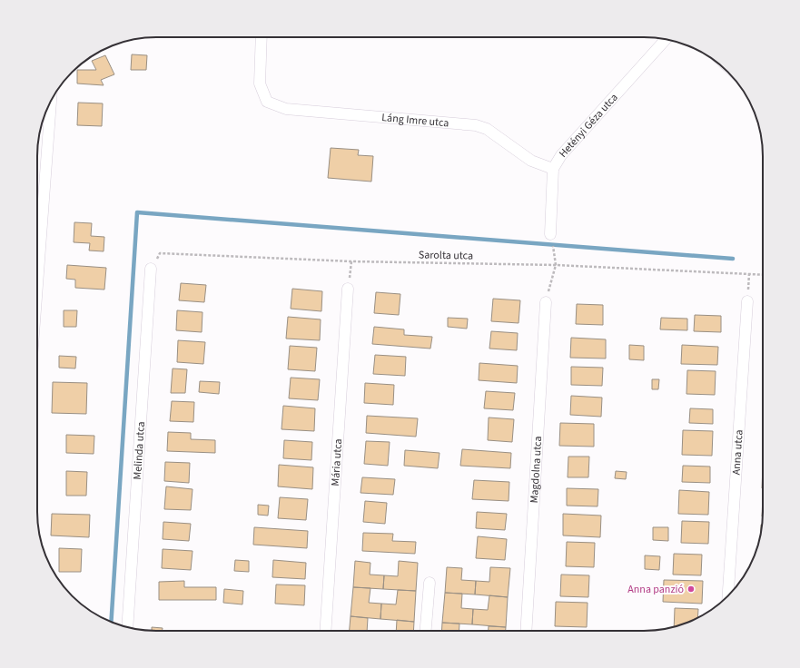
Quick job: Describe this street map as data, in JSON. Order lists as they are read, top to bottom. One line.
{"streets":{"street":["Láng Imre utca","Hetényi Géza utca","Melinda utca","Anna utca","Mária utca","Magdolna utca"],"path":["Sarolta utca"]},"crossings":[["Láng Imre utca","Hetényi Géza utca"],["Sarolta utca","Melinda utca"]],"places":["Anna panzió"]}
